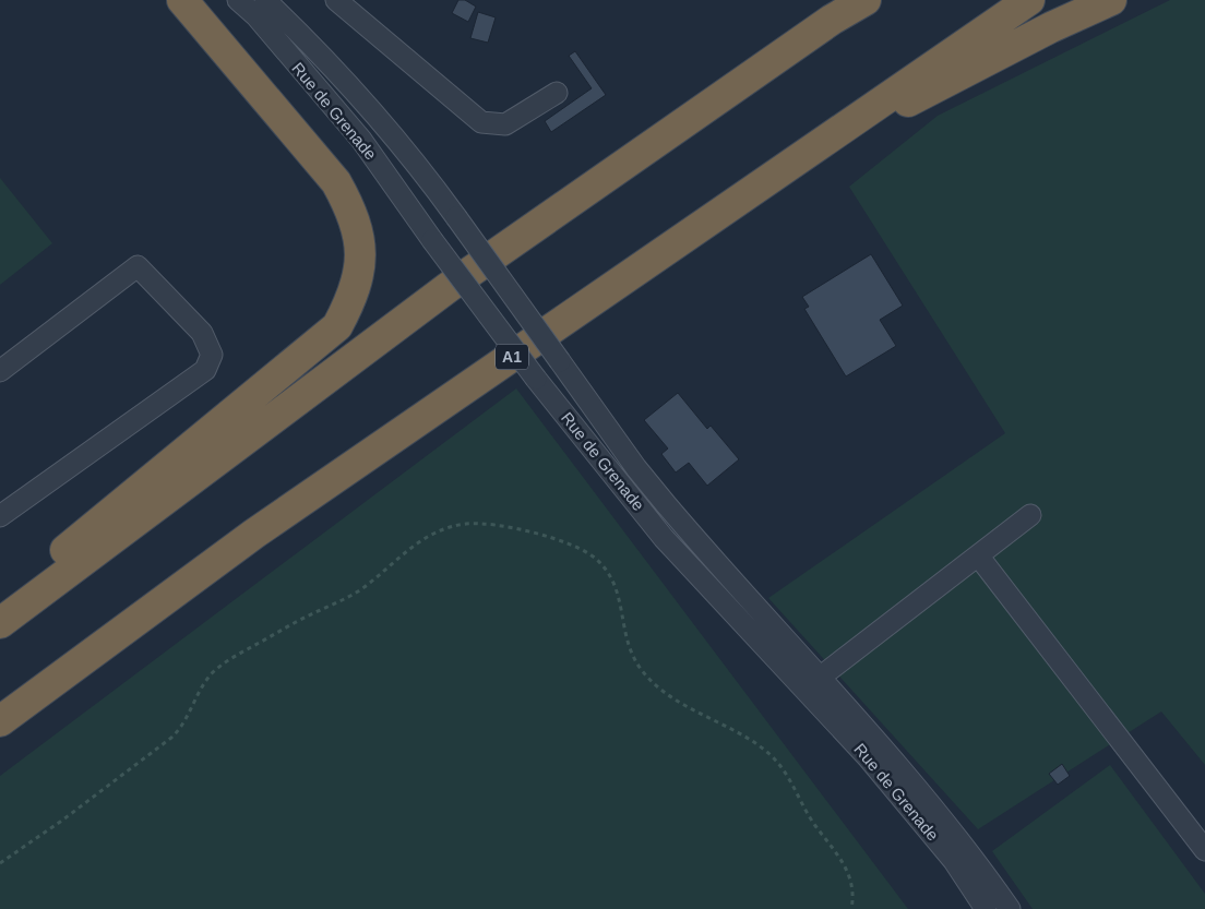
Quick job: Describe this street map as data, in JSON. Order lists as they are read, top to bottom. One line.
{"streets":{"highway":["A1"],"street":["Rue de Grenade"]}}
